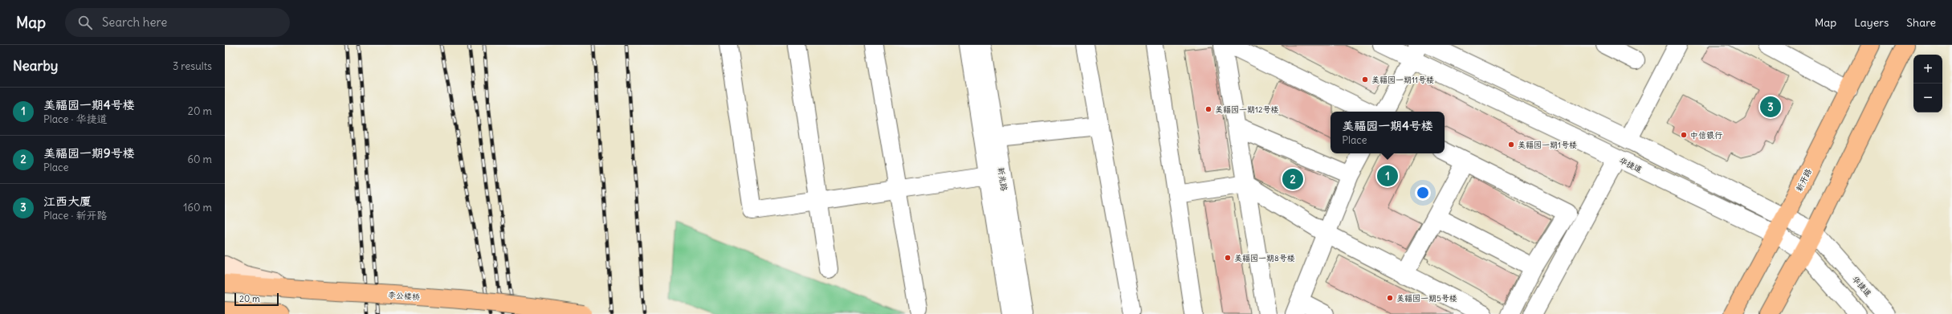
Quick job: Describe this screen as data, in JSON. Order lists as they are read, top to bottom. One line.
{"streets":{"main road":["新开路","李公楼桥"],"street":["华捷道","新兆路"]},"crossings":[["华捷道","新开路"]],"places":["美福园一期11号楼","美福园一期12号楼","中信银行","美福园一期1号楼","美福园一期8号楼","美福园一期5号楼"],"scale_bar":"20 m","page":{"header":"Map","search":"Search here","nav":["Map","Layers","Share"],"heading":["Nearby","3 results"],"map_buttons":["+","−"],"list":[{"mark":"1","name":"美福园一期4号楼","note":"Place · 华捷道","value":"20 m"},{"mark":"2","name":"美福园一期9号楼","note":"Place","value":"60 m"},{"mark":"3","name":"江西大厦","note":"Place · 新开路","value":"160 m"}],"pins":["3","1","2"],"popup":["美福园一期4号楼","Place"],"scale":"20 m"}}
